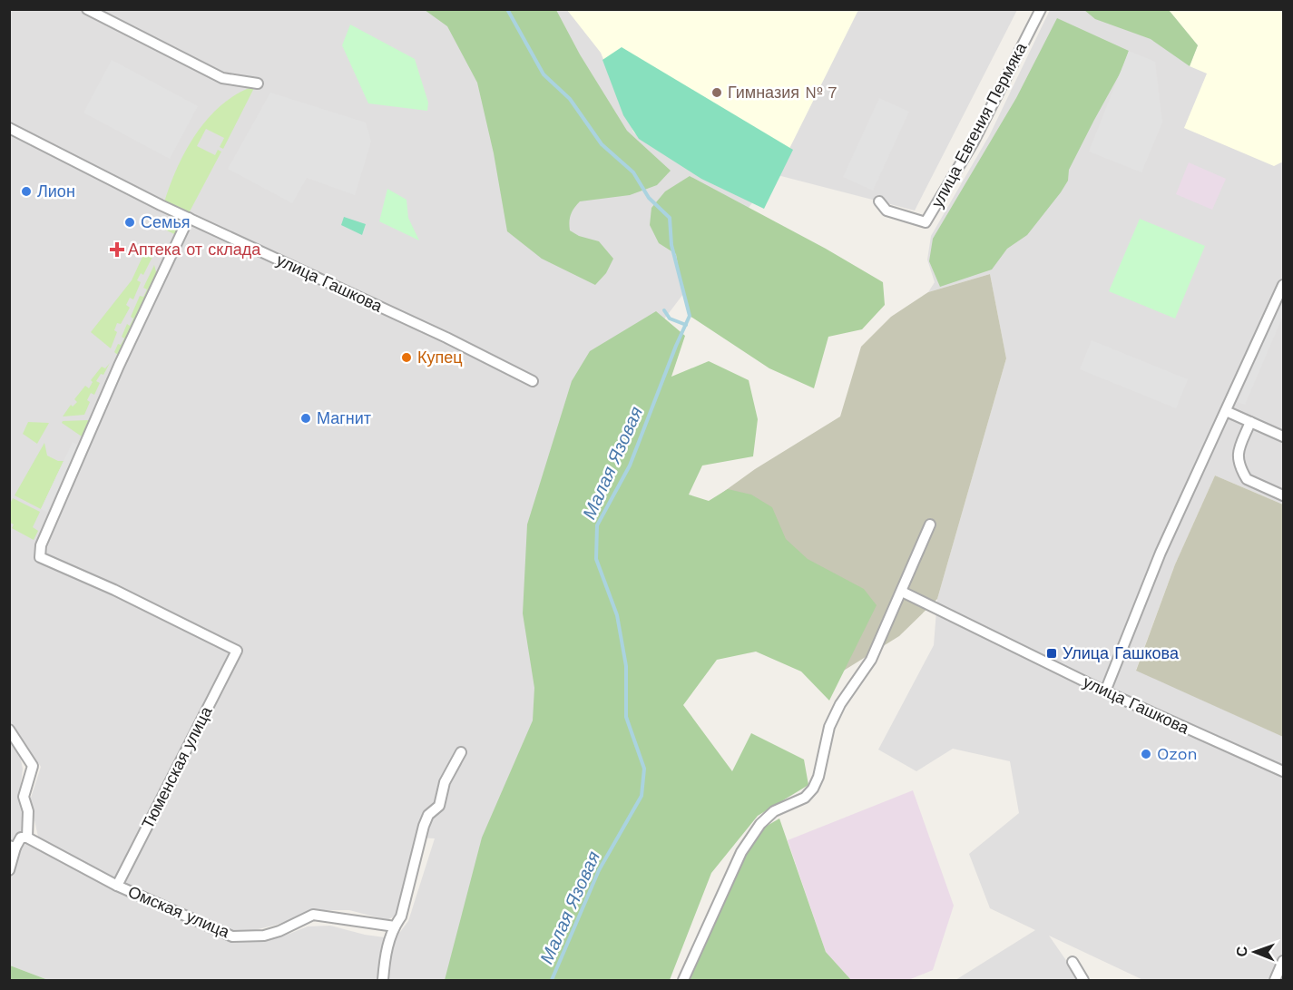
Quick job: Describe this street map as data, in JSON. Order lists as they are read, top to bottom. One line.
{"streets":{"street":["улица Евгения Пермяка","улица Гашкова","Тюменская улица","Омская улица"]},"crossings":[["улица Гашкова","Тюменская улица"],["Тюменская улица","Омская улица"]],"water":["Малая Язовая"],"places":{"other":["Гимназия № 7","Лион","Семья","Купец","Магнит","Ozon"],"health":["Аптека от склада"],"transit":["Улица Гашкова"]},"north":"left"}
